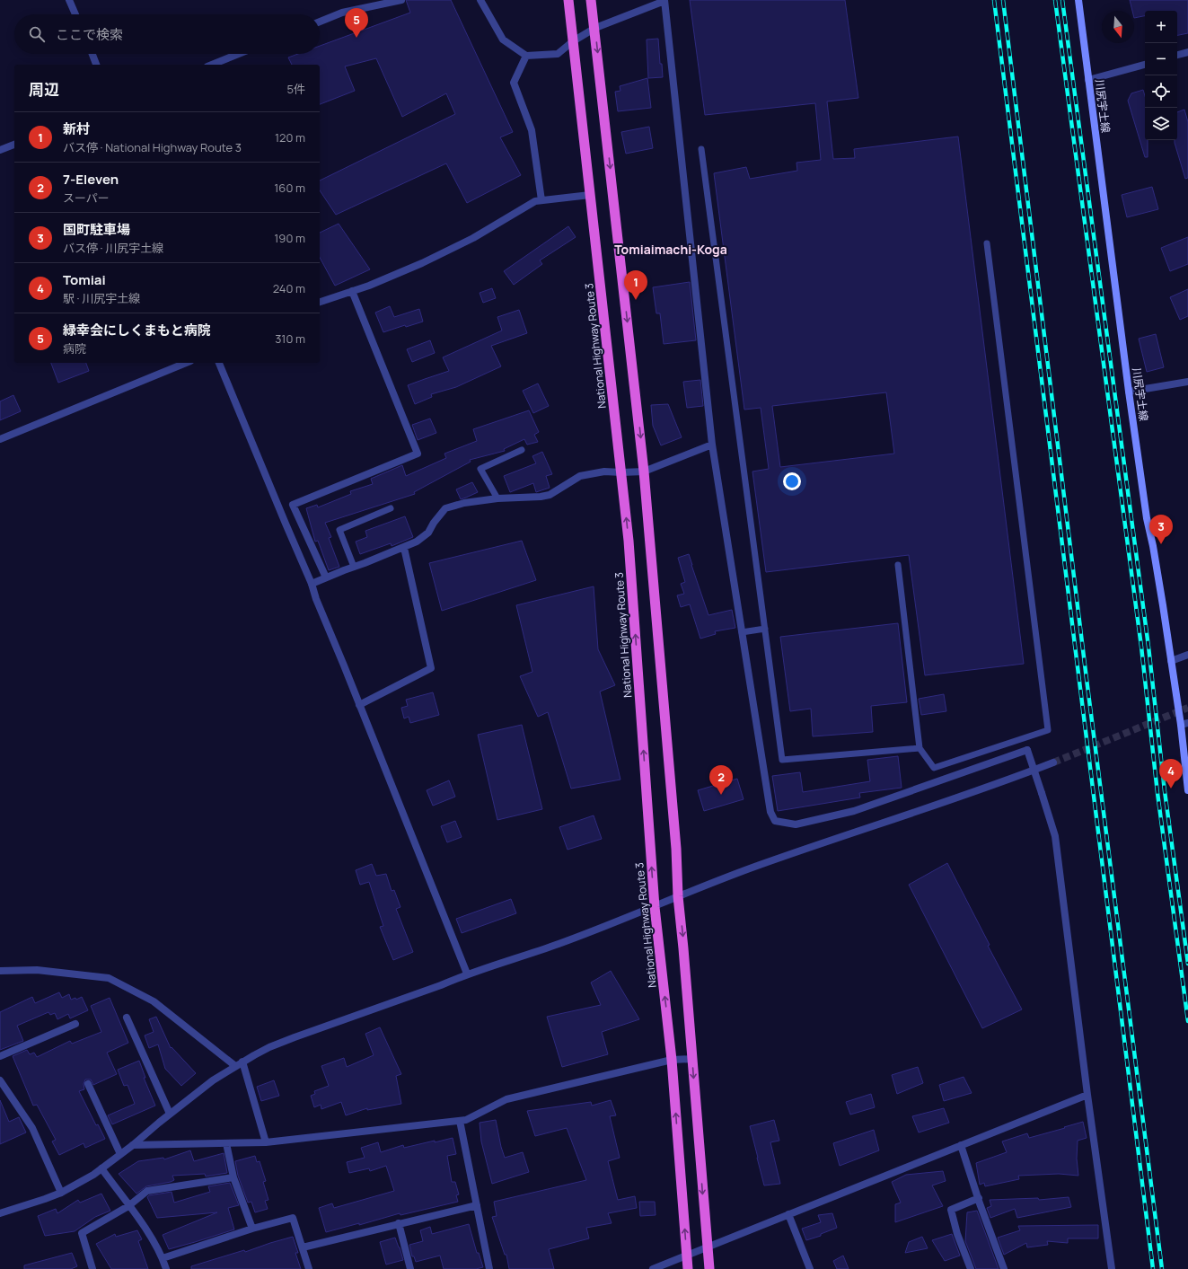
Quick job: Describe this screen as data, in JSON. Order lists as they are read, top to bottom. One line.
{"streets":{"highway":["National Highway Route 3"],"main road":["川尻宇土線"]},"districts":["Tomiaimachi-Koga"],"north":"bottom","page":{"pins":["5","1","3","4","2"],"map_buttons":["+","−"],"search":"ここで検索","heading":["周辺","5件"],"list":[{"mark":"1","name":"新村","note":"バス停 · National Highway Route 3","value":"120 m"},{"mark":"2","name":"7-Eleven","note":"スーパー","value":"160 m"},{"mark":"3","name":"国町駐車場","note":"バス停 · 川尻宇土線","value":"190 m"},{"mark":"4","name":"Tomiai","note":"駅 · 川尻宇土線","value":"240 m"},{"mark":"5","name":"緑幸会にしくまもと病院","note":"病院","value":"310 m"}]}}
